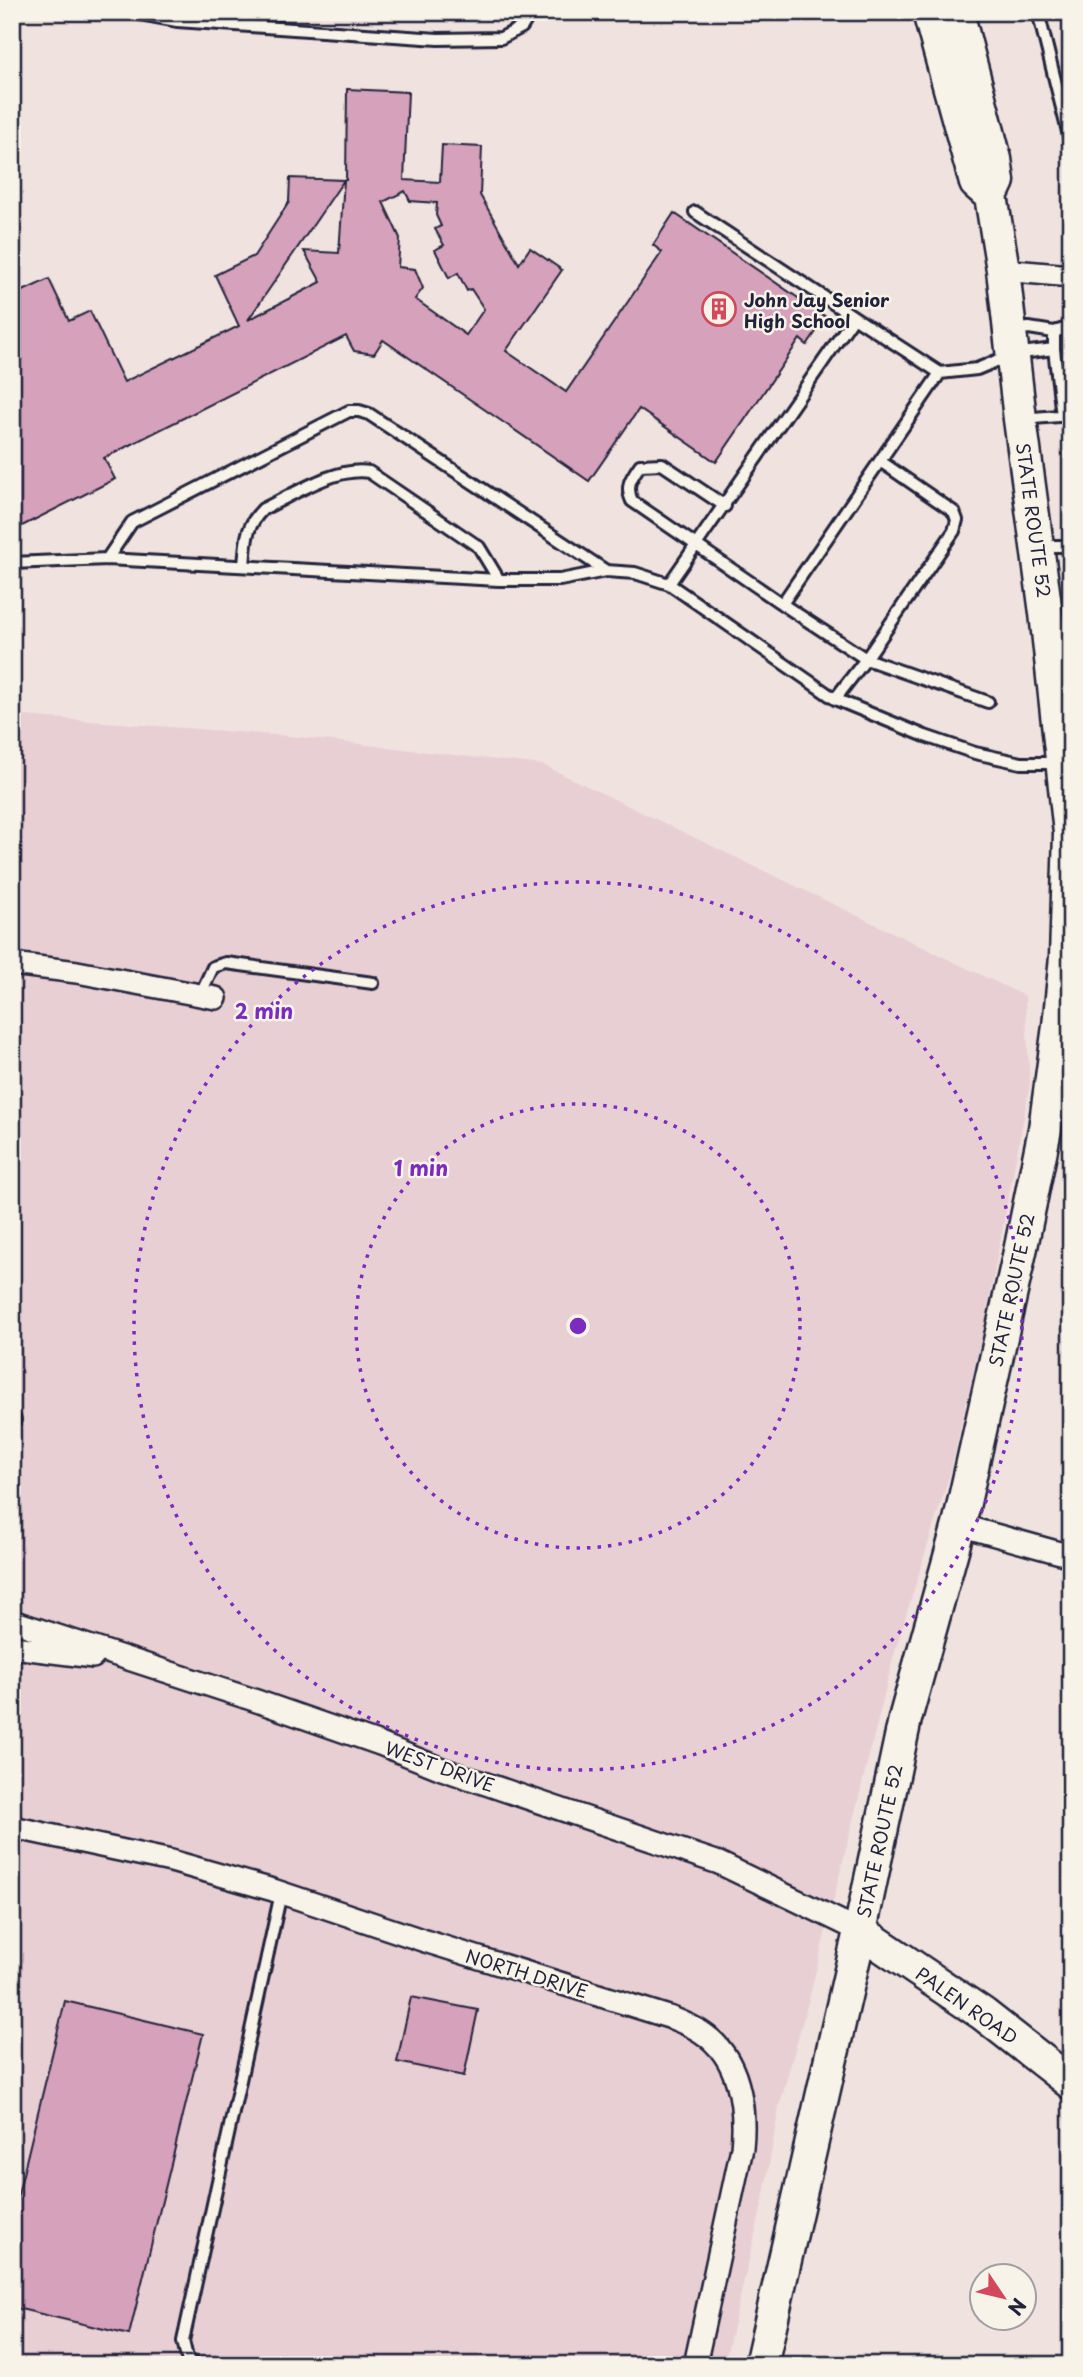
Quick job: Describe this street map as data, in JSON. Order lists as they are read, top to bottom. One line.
{"streets":{"main road":["STATE ROUTE 52","PALEN ROAD"],"street":["WEST DRIVE","NORTH DRIVE"]},"crossings":[["STATE ROUTE 52","WEST DRIVE"],["STATE ROUTE 52","PALEN ROAD"],["WEST DRIVE","PALEN ROAD"]],"places":{"building":["John Jay Senior High School"]},"north":"bottom right","rings":["2 min","1 min"]}
